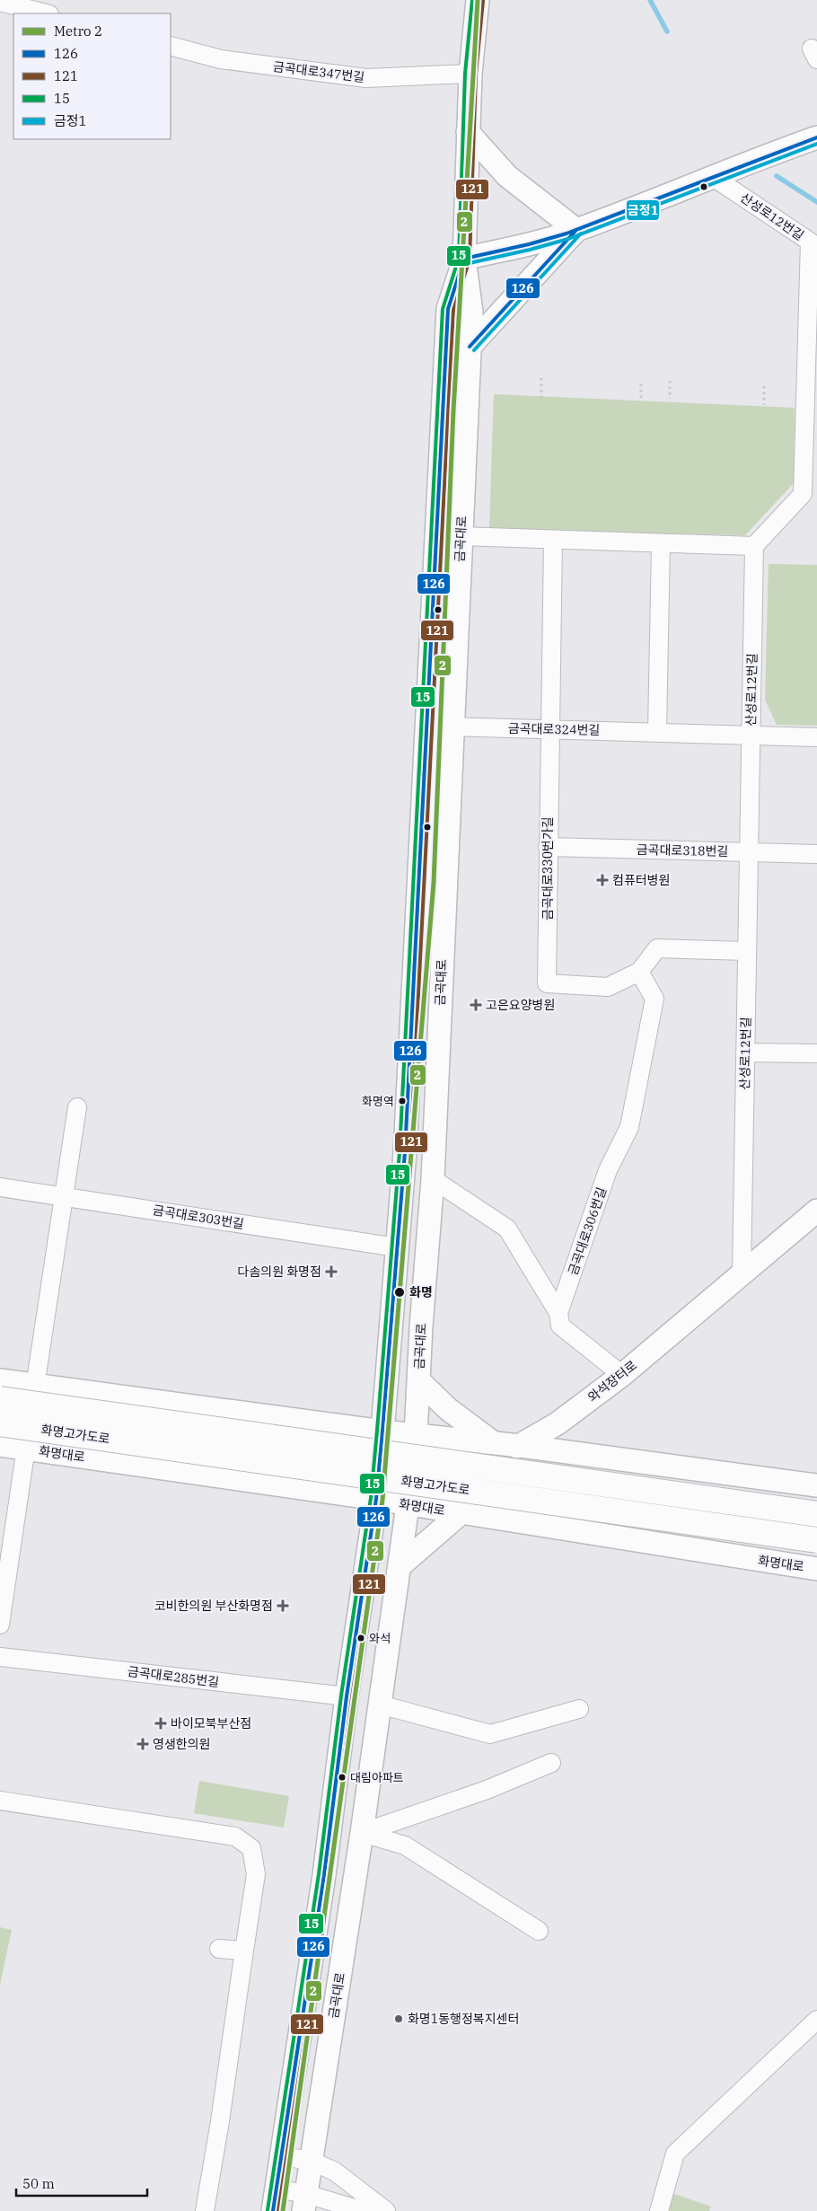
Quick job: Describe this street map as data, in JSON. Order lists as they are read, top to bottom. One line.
{"streets":{"highway":["화명고가도로"],"main road":["금곡대로","와석장터로","화명대로"],"street":["금곡대로347번길","산성로12번길","금곡대로324번길","금곡대로318번길","금곡대로330번가길","금곡대로303번길","금곡대로306번길","금곡대로285번길"]},"crossings":[["금곡대로347번길","금곡대로"],["산성로12번길","금곡대로324번길"],["산성로12번길","금곡대로318번길"],["산성로12번길","금곡대로330번가길"],["산성로12번길","와석장터로"],["금곡대로","금곡대로324번길"],["금곡대로","금곡대로303번길"],["금곡대로","와석장터로"],["금곡대로","화명대로"],["금곡대로","금곡대로285번길"],["금곡대로324번길","금곡대로330번가길"],["금곡대로318번길","금곡대로330번가길"],["금곡대로330번가길","금곡대로306번길"],["와석장터로","화명대로"]],"places":{"health":["컴퓨터병원","고은요양병원","다솜의원 화명점","코비한의원 부산화명점","바이모북부산점","영생한의원"],"other":["화명역","화명","와석","대림아파트","화명1동행정복지센터"]},"lines":["metro line 2","transit line 15","transit line 121","transit line 126","transit line 금정1"],"legend":["Metro 2","126","121","15","금정1"],"scale_bar":"50 m"}
